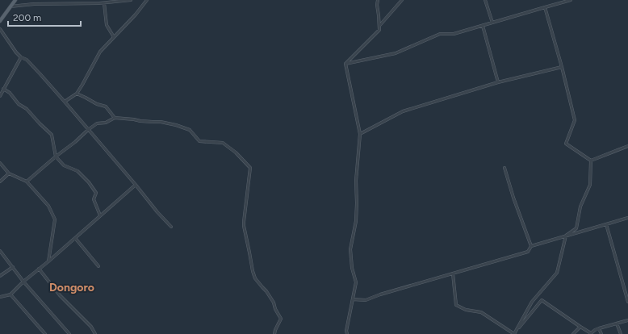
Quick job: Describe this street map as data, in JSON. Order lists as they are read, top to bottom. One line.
{"districts":["Dongoro"],"scale_bar":"200 m"}
